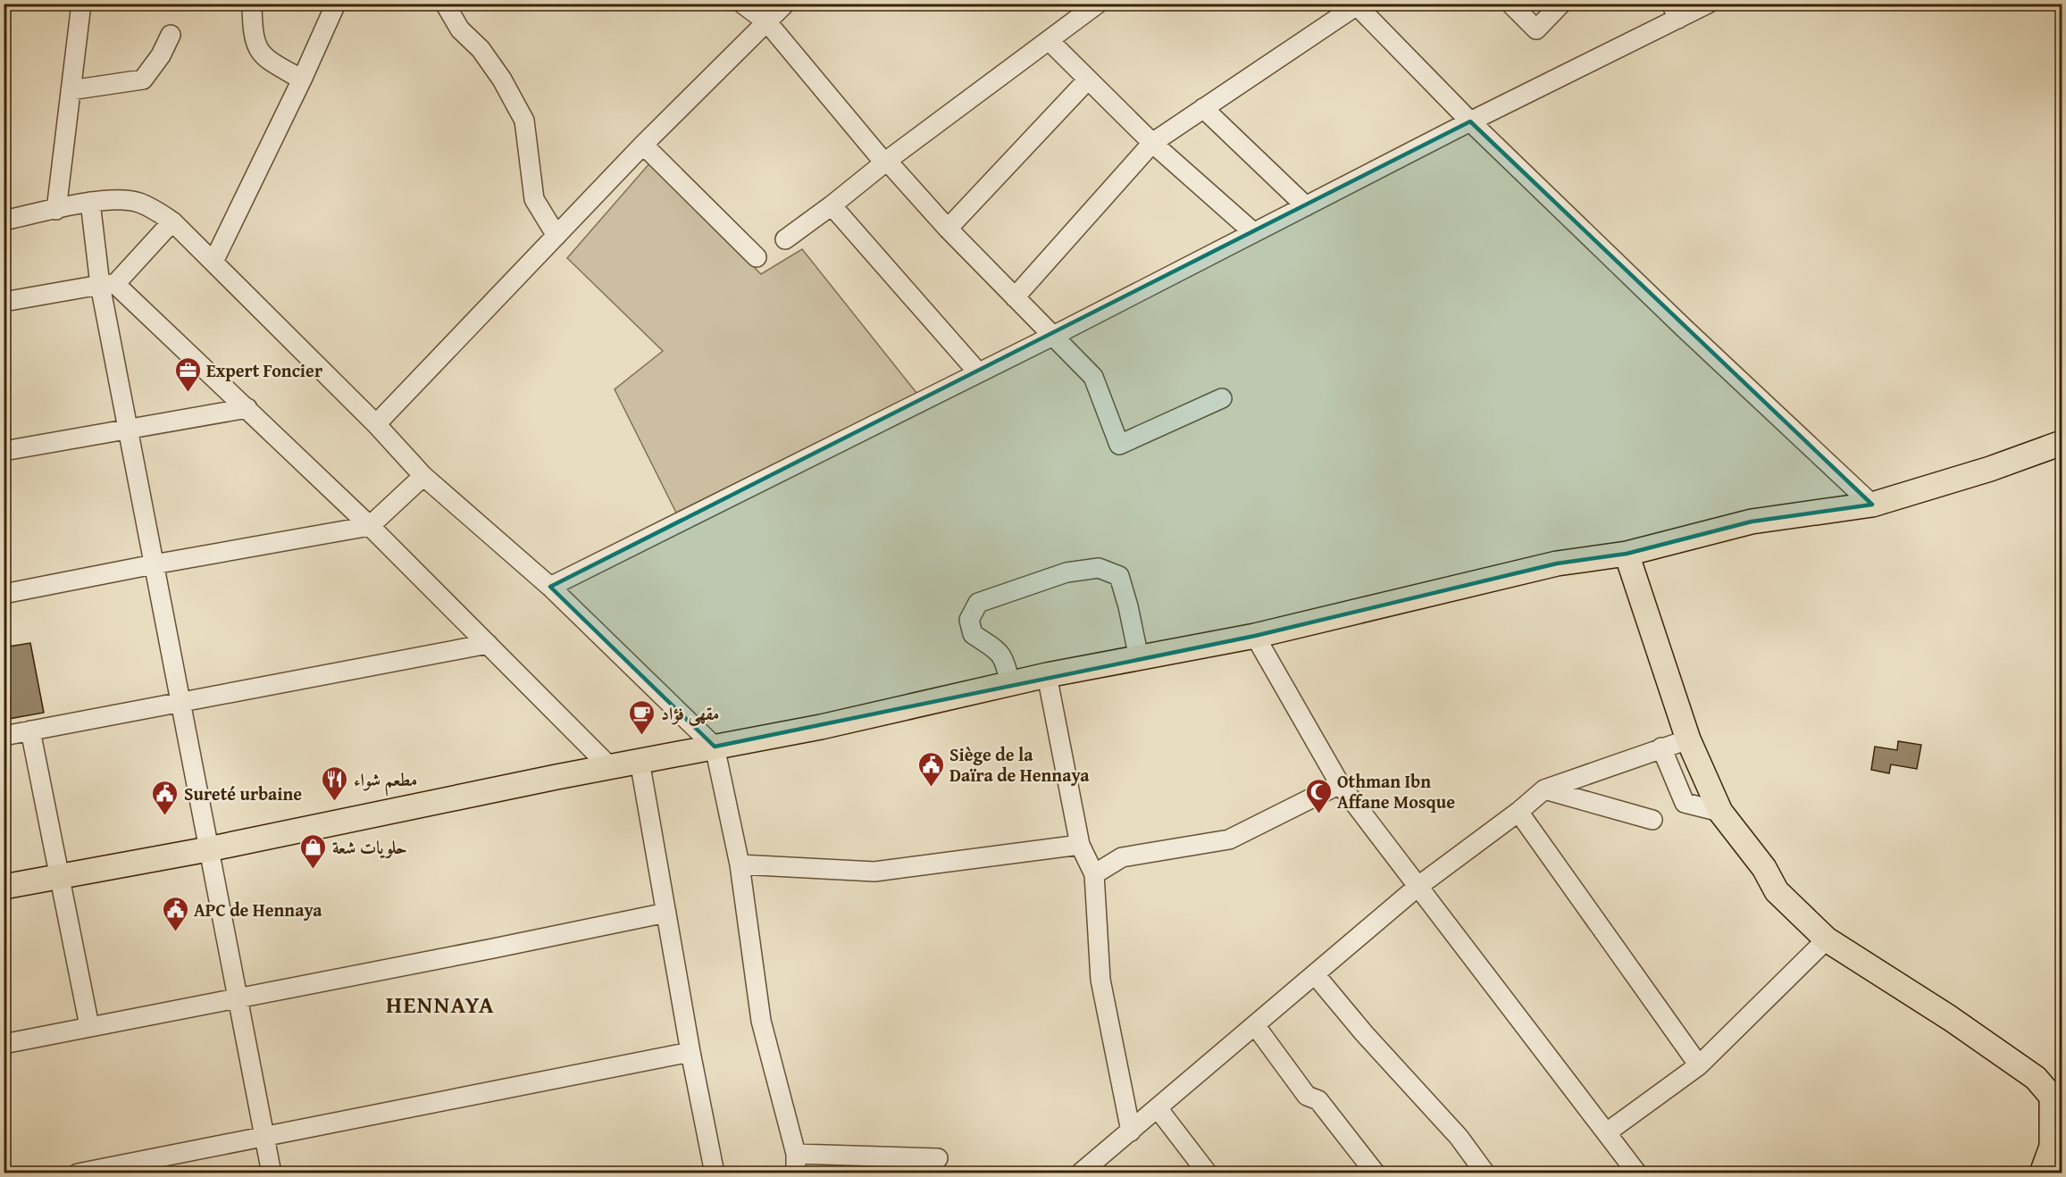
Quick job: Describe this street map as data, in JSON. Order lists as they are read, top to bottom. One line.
{"districts":["HENNAYA"],"places":{"office":["Expert Foncier"],"cafe":["مقهى فؤاد"],"public building":["Siège de la Daïra de Hennaya","Sureté urbaine","APC de Hennaya"],"restaurant":["مطعم شواء"],"mosque":["Othman Ibn Affane Mosque"],"shop":["حلويات شعة"]}}
